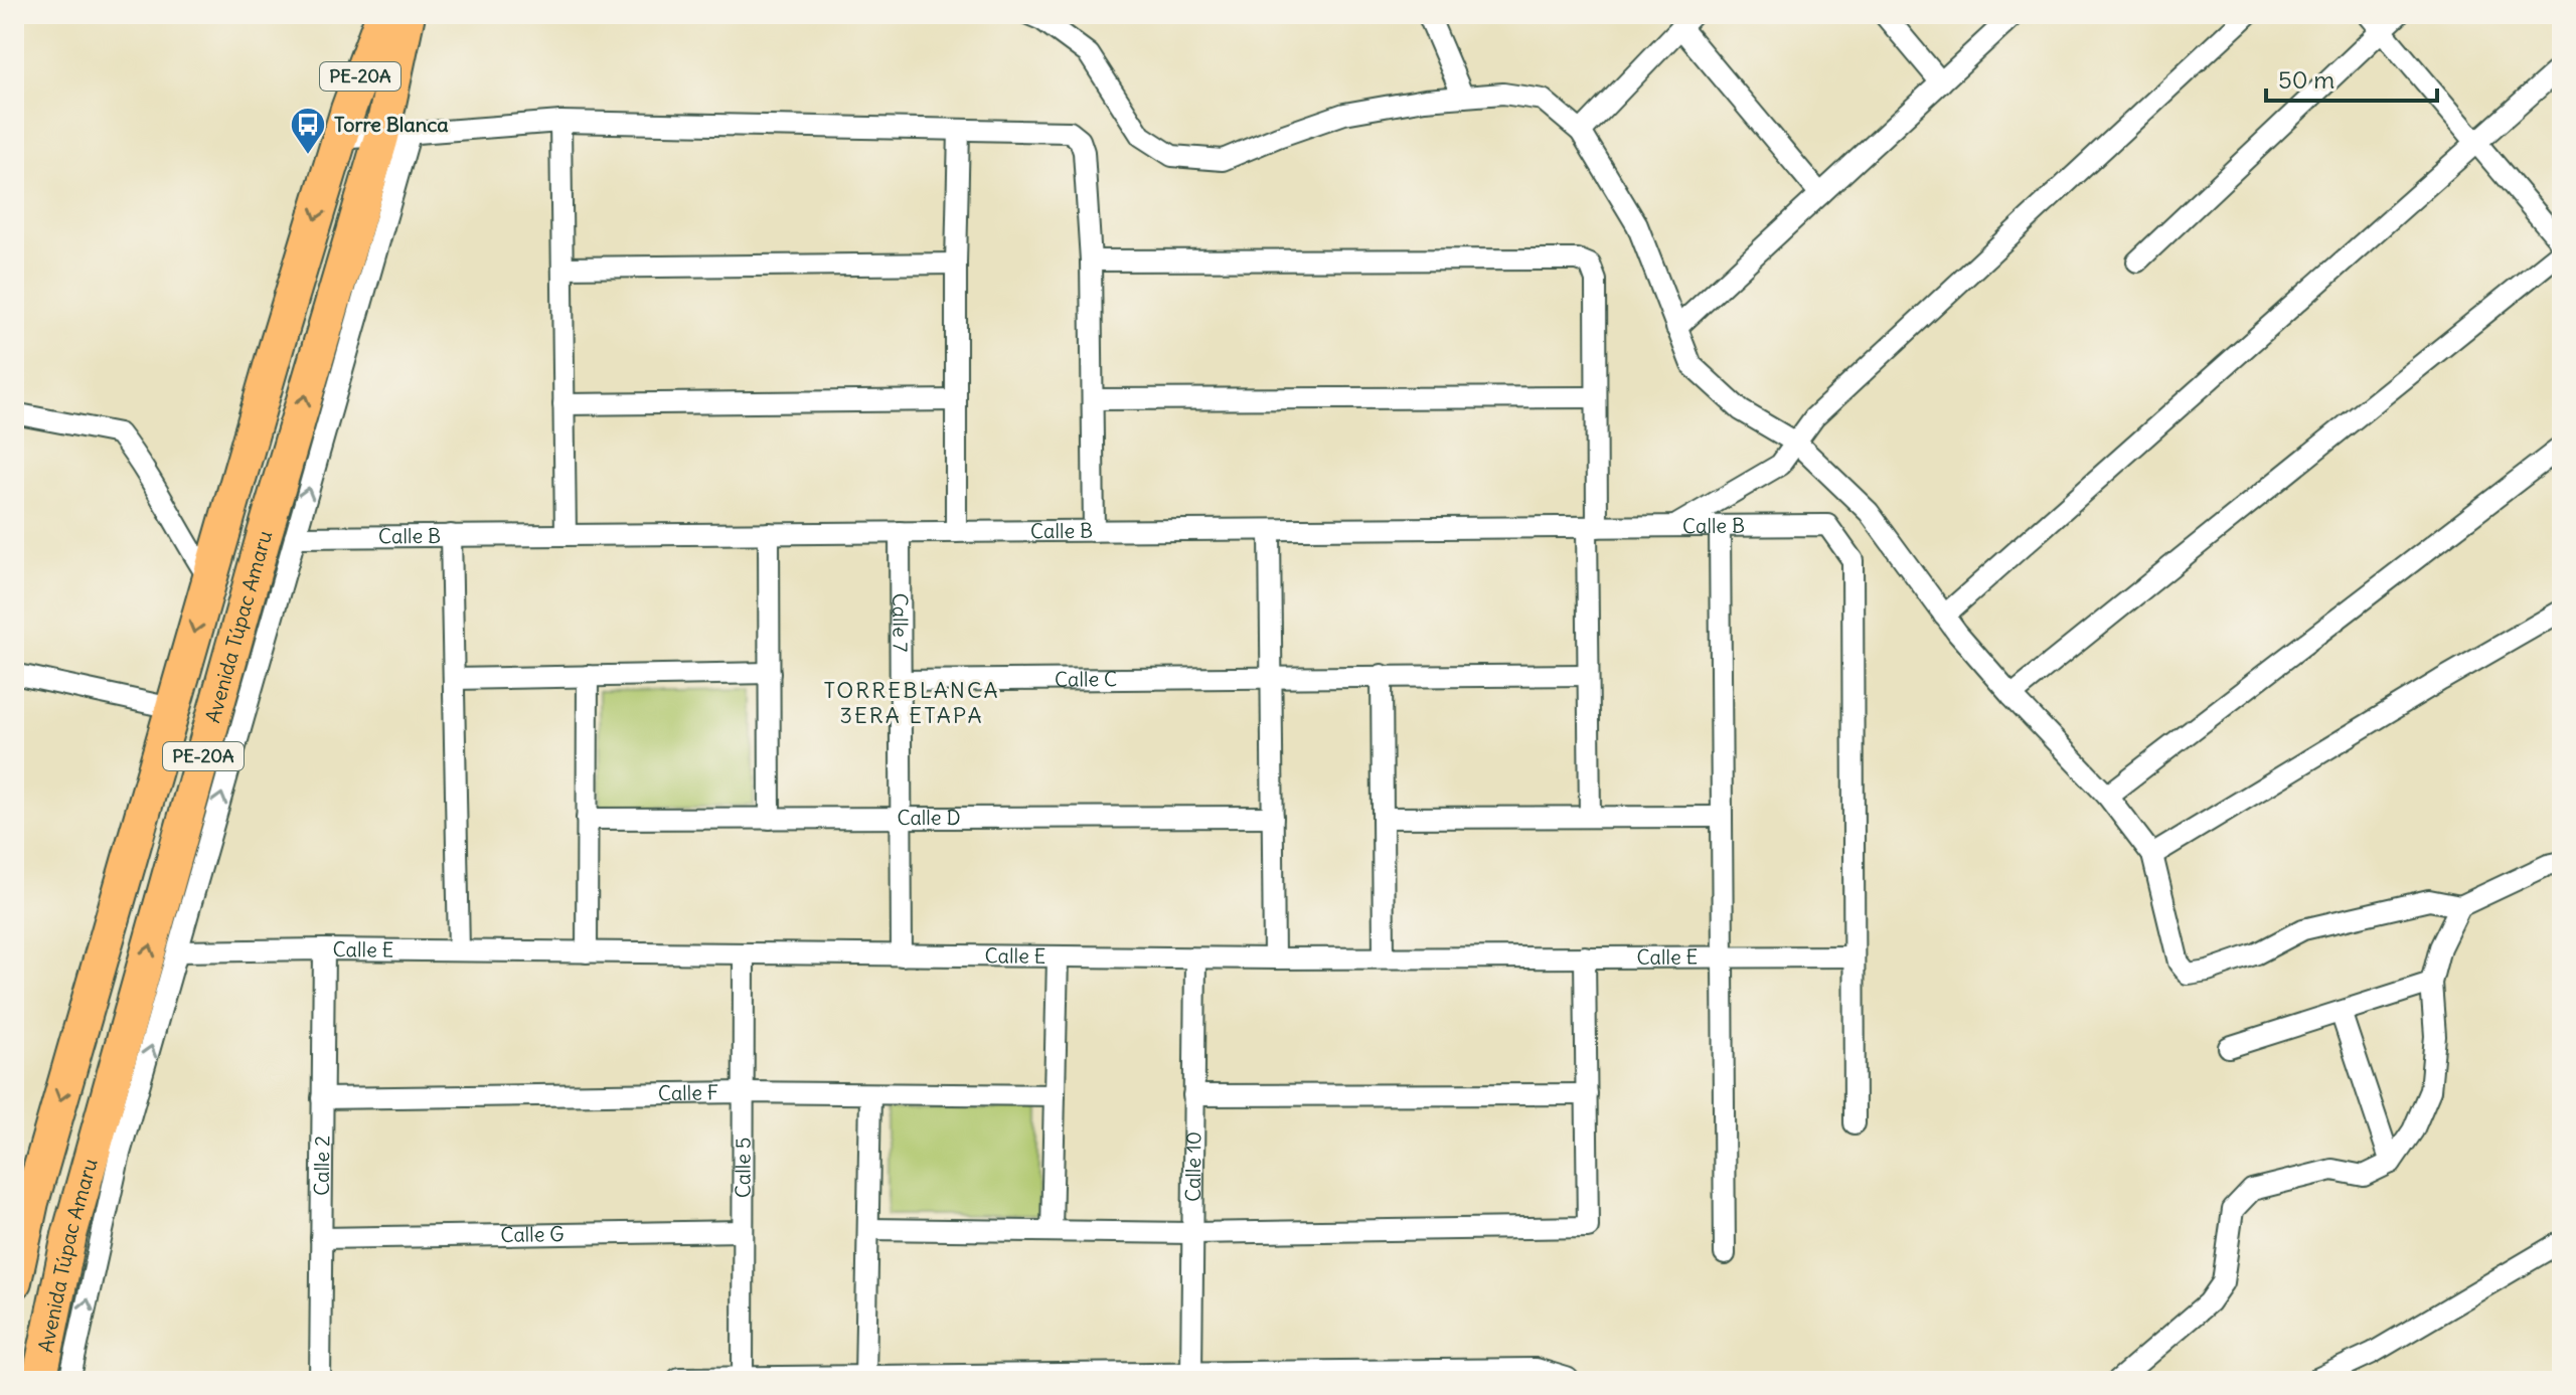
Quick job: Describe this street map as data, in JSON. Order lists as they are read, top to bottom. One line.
{"streets":{"highway":["PE-20A","Avenida Túpac Amaru"],"street":["Calle B","Calle 7","Calle C","Calle D","Calle E","Calle F","Calle 2","Calle 10","Calle 5","Calle G"]},"crossings":[["Calle B","Calle 7"],["Calle B","Calle E"],["Calle 7","Calle C"],["Calle 7","Calle D"],["Calle 7","Calle E"],["Calle E","Calle 2"],["Calle E","Calle 10"],["Calle E","Calle 5"],["Calle F","Calle 2"],["Calle F","Calle 5"],["Calle 2","Calle G"],["Calle 5","Calle G"]],"districts":["TORREBLANCA 3ERA ETAPA"],"places":{"bus stop":["Torre Blanca"]},"scale_bar":"50 m"}
